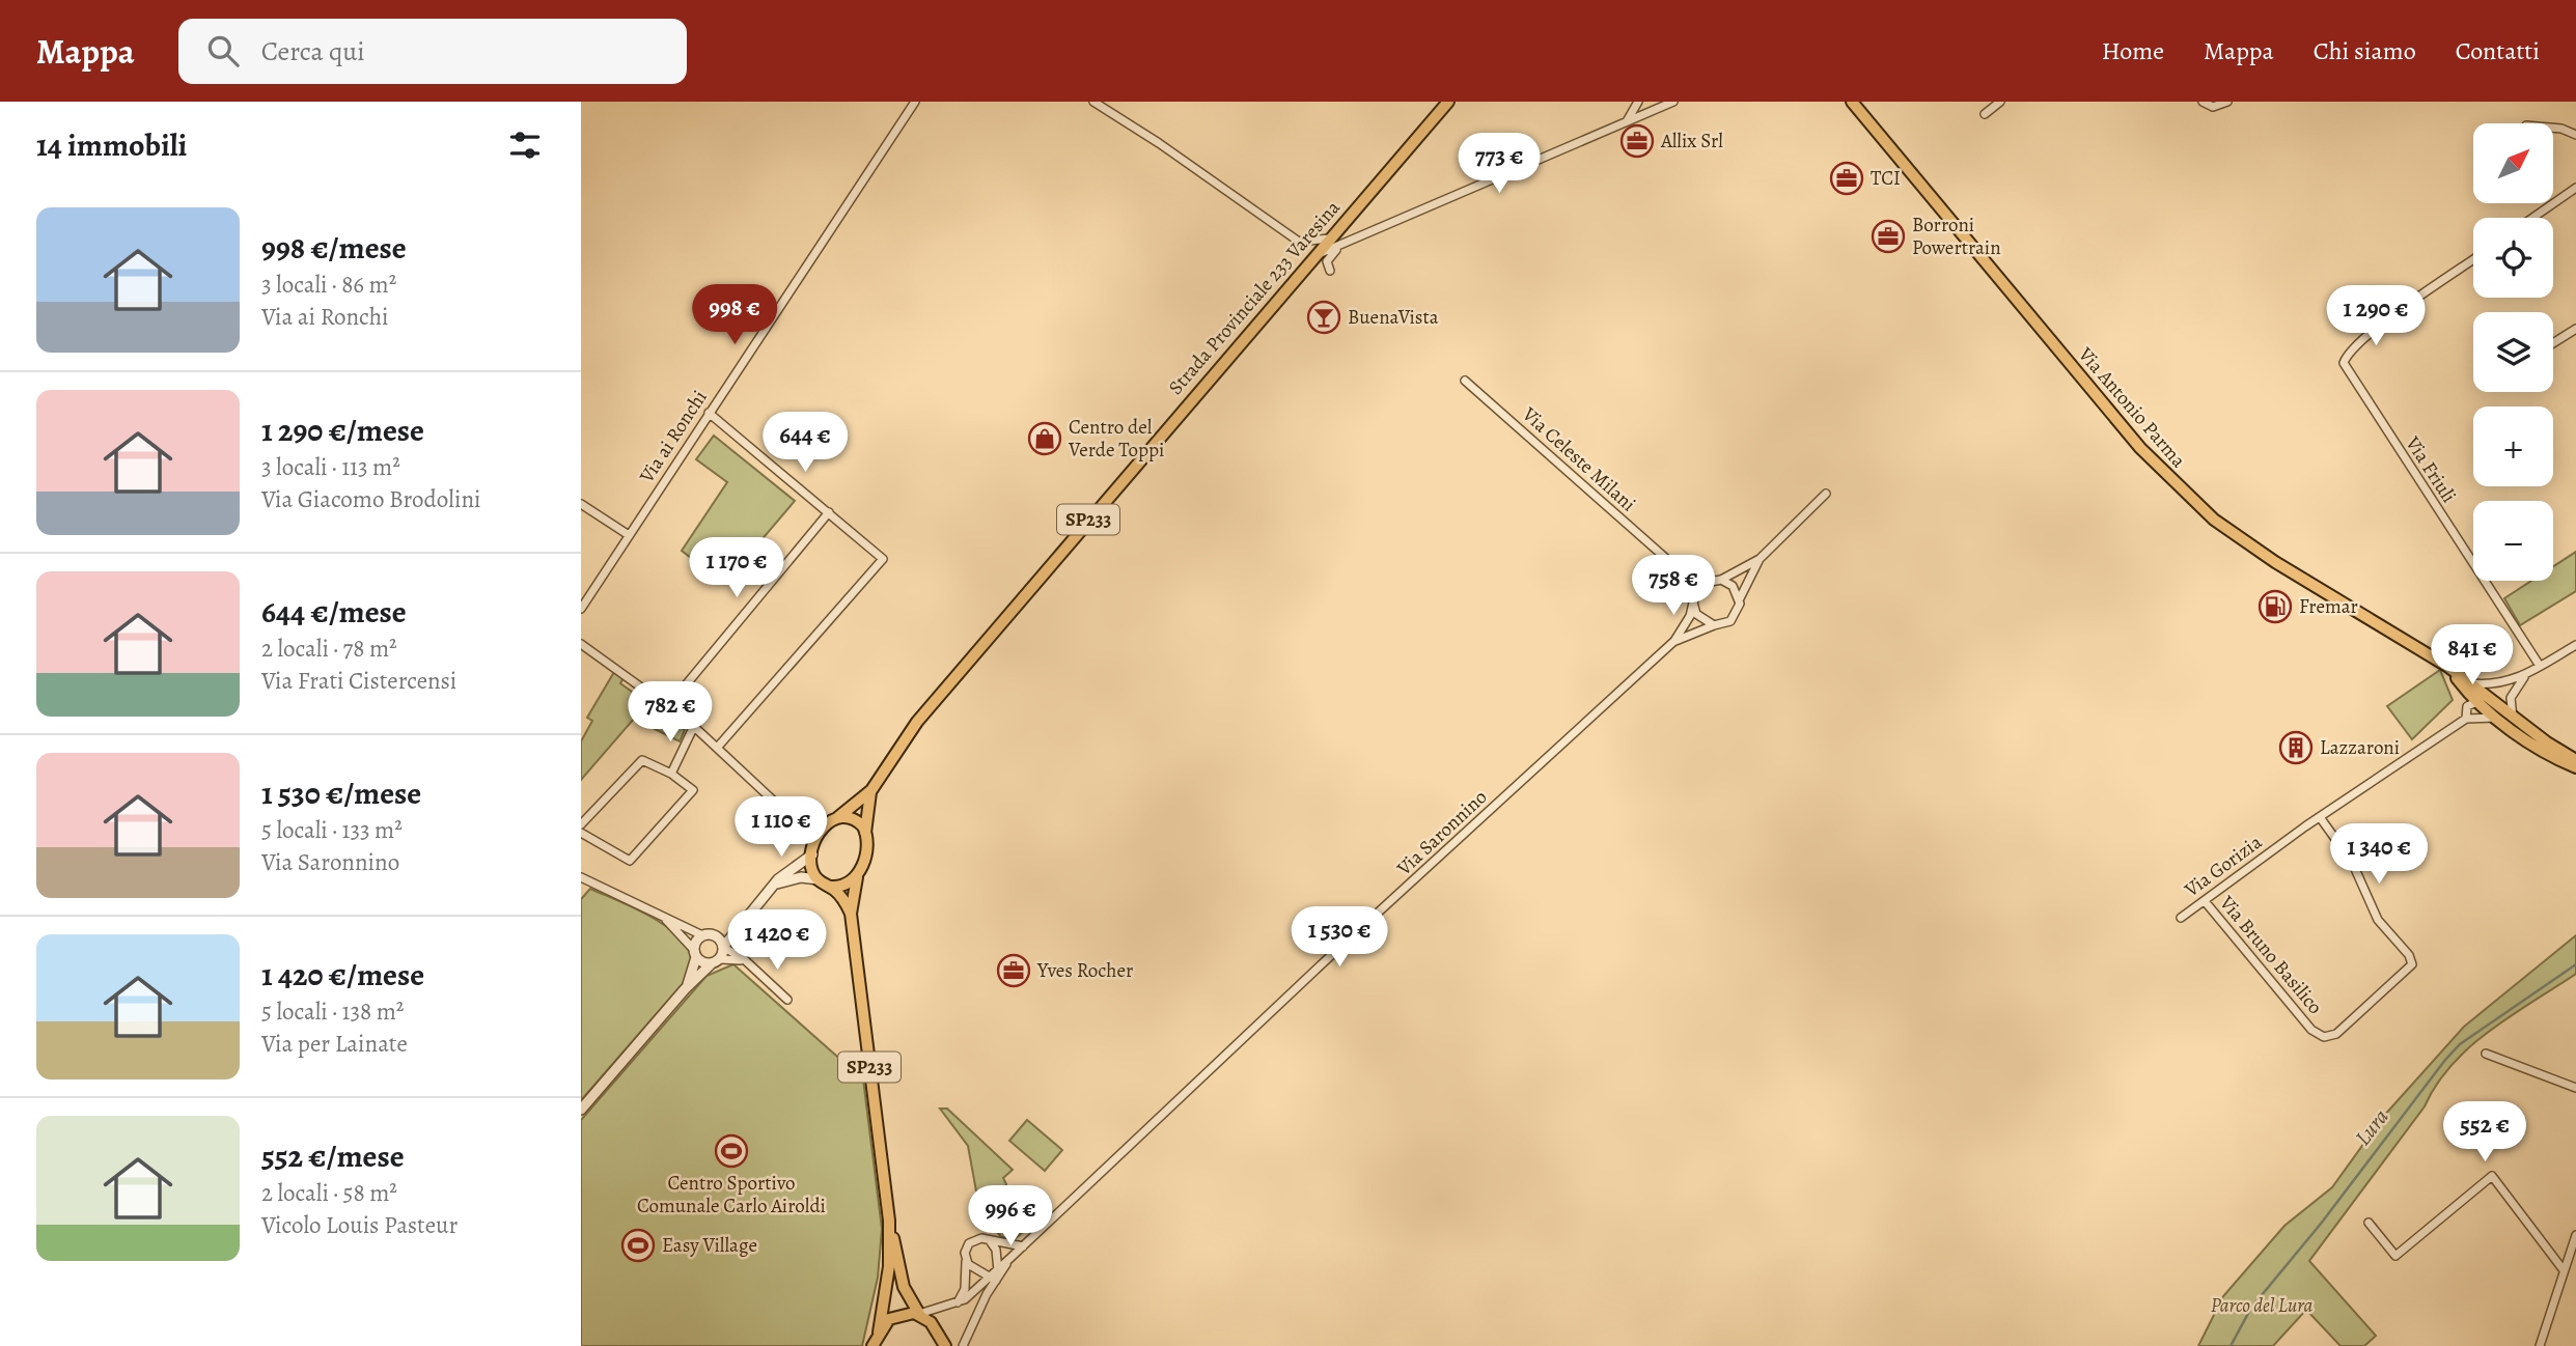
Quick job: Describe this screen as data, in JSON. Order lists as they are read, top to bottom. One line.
{"streets":{"main road":["Strada Provinciale 233 Varesina","Via Antonio Parma","SP233"],"street":["Via ai Ronchi","Via Celeste Milani","Via Friuli","Via Saronnino","Via Gorizia","Via Bruno Basilico"]},"crossings":[["Strada Provinciale 233 Varesina","SP233"],["Via Antonio Parma","Via Gorizia"],["SP233","Via Saronnino"],["Via Gorizia","Via Bruno Basilico"]],"water":["Lura"],"parks":["Parco del Lura"],"places":{"office":["Allix Srl","TCI","Borroni Powertrain","Yves Rocher"],"bar":["BuenaVista"],"shop":["Centro del Verde Toppi"],"fuel station":["Fremar"],"building":["Lazzaroni"],"sports":["Centro Sportivo Comunale Carlo Airoldi","Easy Village"]},"north":"top right","page":{"header":"Mappa","search":"Cerca qui","nav":["Home","Mappa","Chi siamo","Contatti"],"heading":"14 immobili","map_buttons":["+","−"],"price":["773 €","998 €","1 290 €","644 €","1 170 €","758 €","841 €","782 €","1 110 €","1 340 €","1 530 €","1 420 €","552 €","996 €"],"list":[{"name":"998 €/mese","note":"3 locali · 86 m² · Via ai Ronchi"},{"name":"1 290 €/mese","note":"3 locali · 113 m² · Via Giacomo Brodolini"},{"name":"644 €/mese","note":"2 locali · 78 m² · Via Frati Cistercensi"},{"name":"1 530 €/mese","note":"5 locali · 133 m² · Via Saronnino"},{"name":"1 420 €/mese","note":"5 locali · 138 m² · Via per Lainate"},{"name":"552 €/mese","note":"2 locali · 58 m² · Vicolo Louis Pasteur"}]}}
